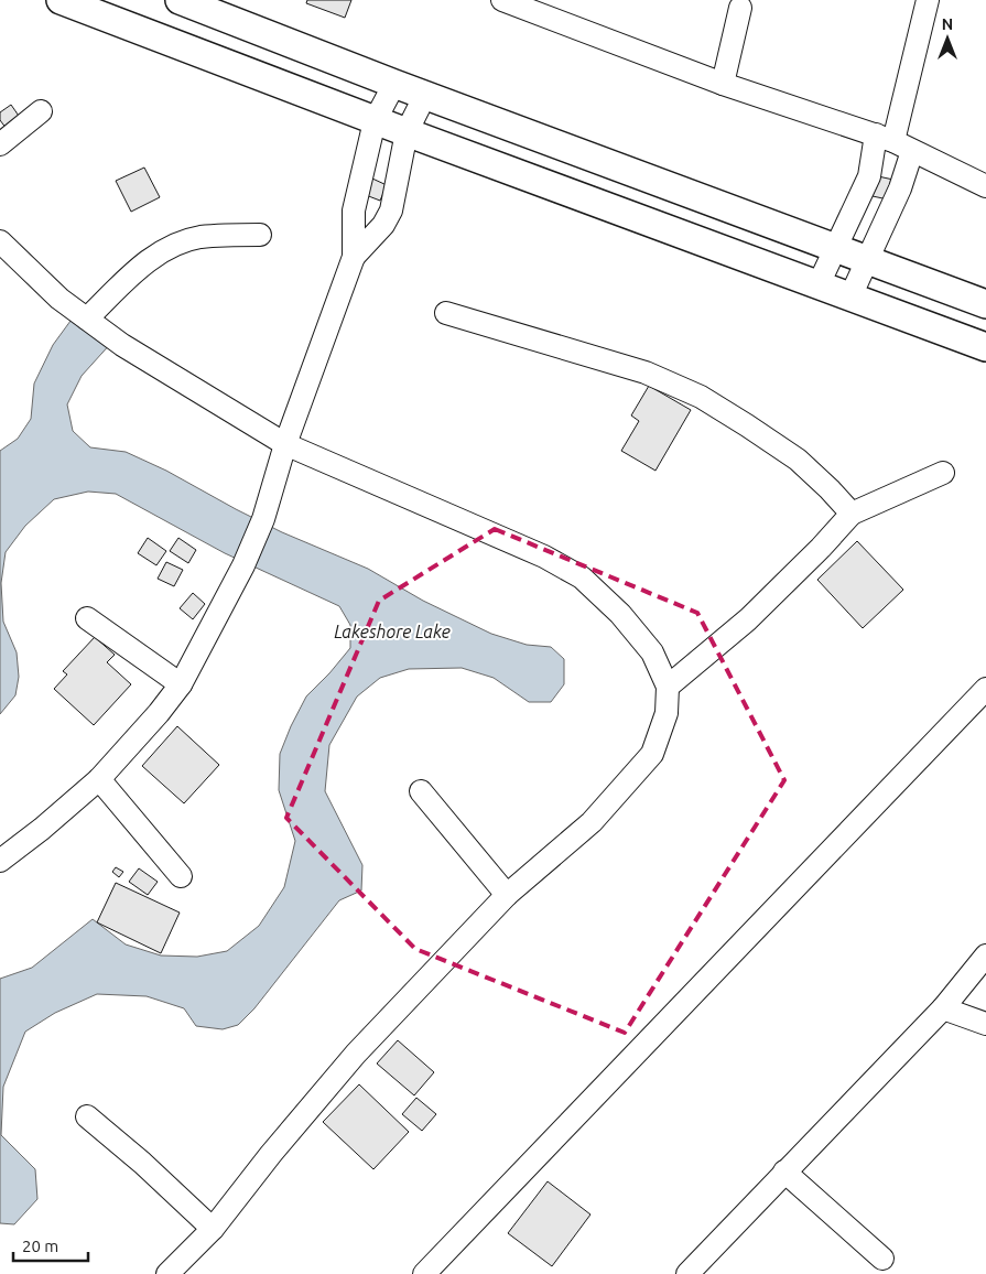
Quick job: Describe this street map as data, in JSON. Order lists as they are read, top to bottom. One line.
{"water":["Lakeshore Lake"],"scale_bar":"20 m","north":"top"}
